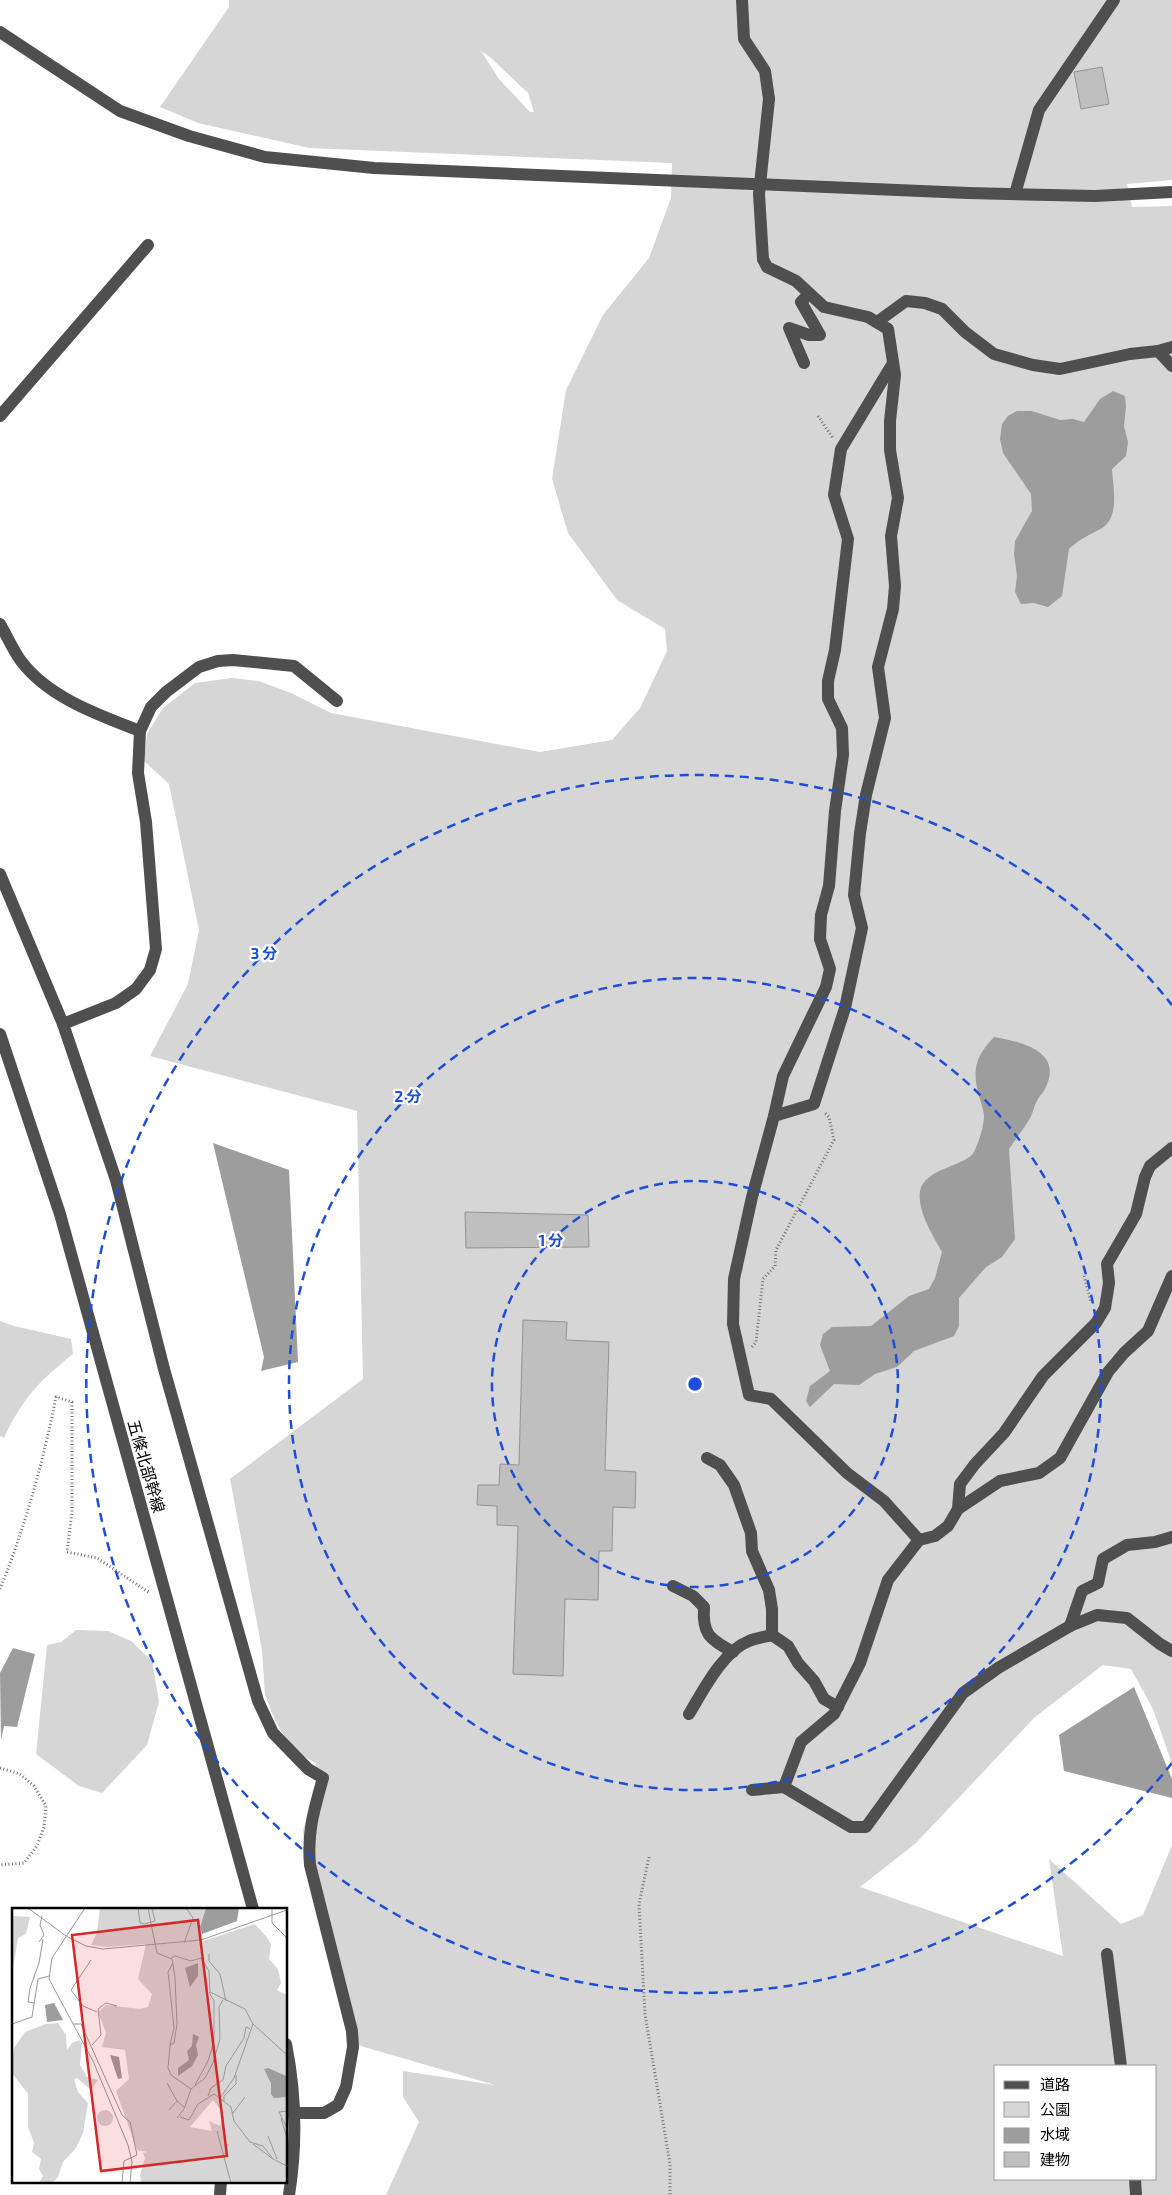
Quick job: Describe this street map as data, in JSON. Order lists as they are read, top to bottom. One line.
{"streets":{"street":["五條北部幹線"]},"legend":["道路","公園","水域","建物"],"rings":["3 分","2 分","1 分"]}
